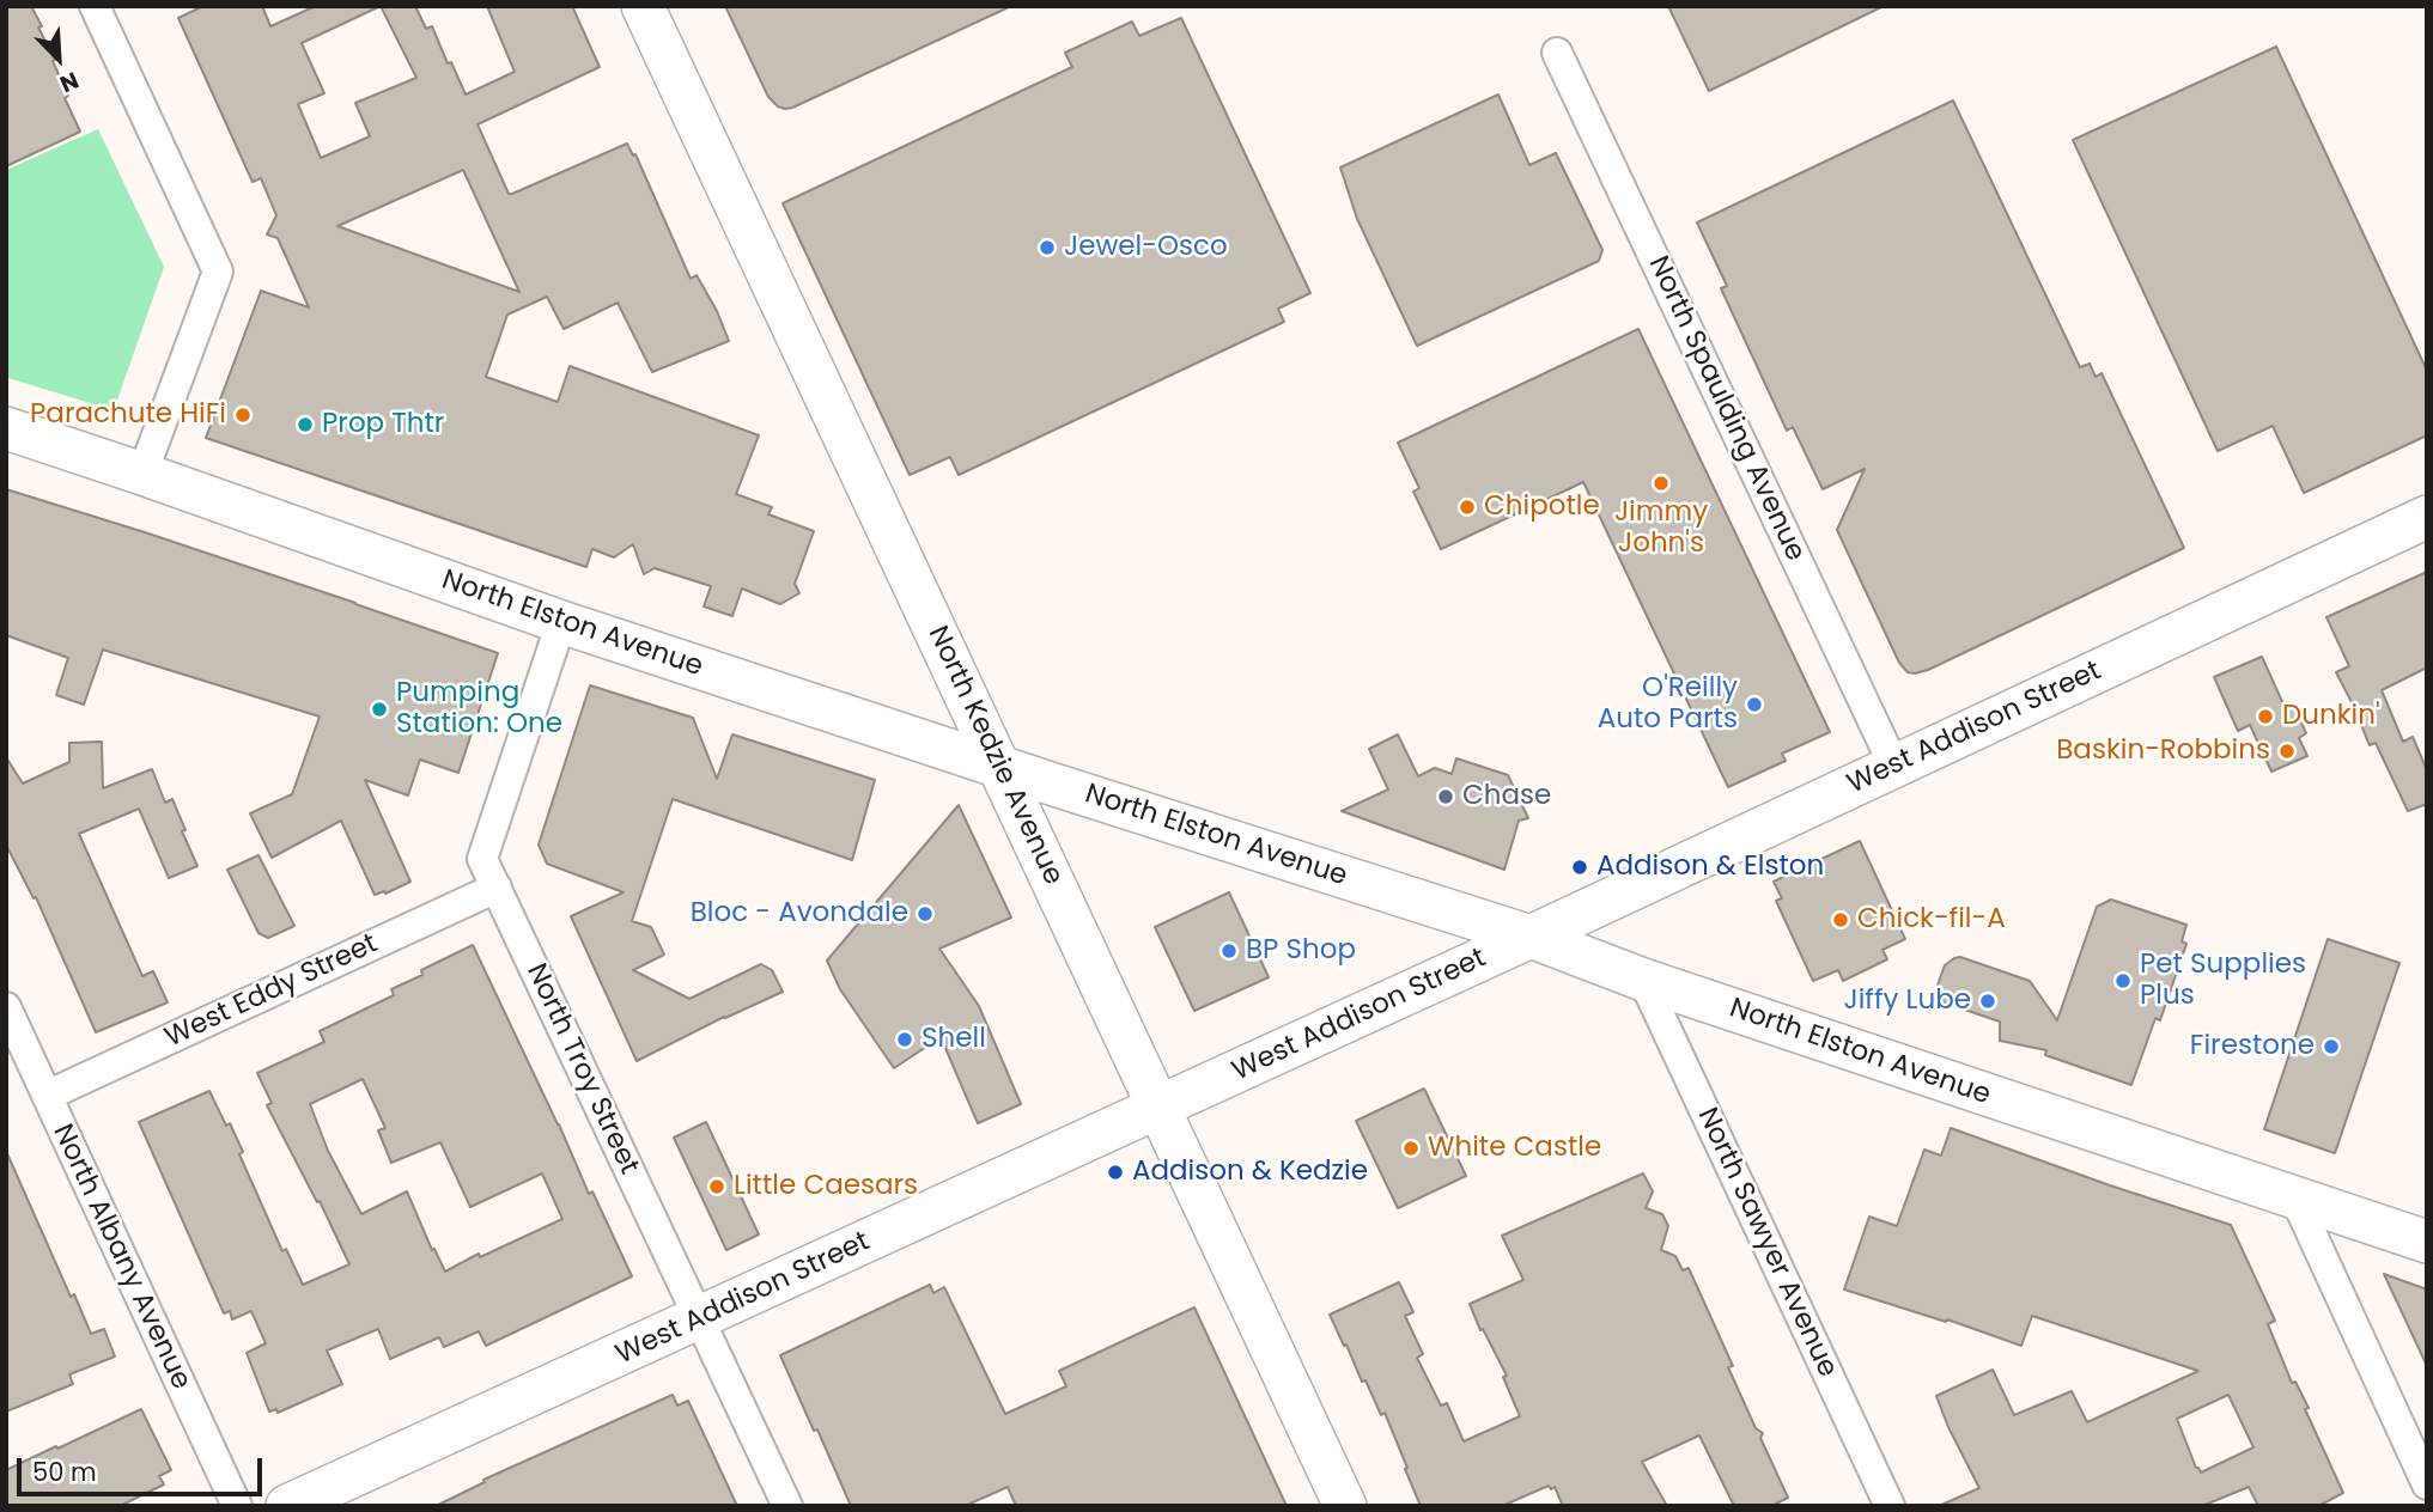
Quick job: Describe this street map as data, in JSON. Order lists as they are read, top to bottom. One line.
{"streets":{"main road":["North Elston Avenue","West Addison Street","North Kedzie Avenue"],"street":["North Spaulding Avenue","West Eddy Street","North Troy Street","North Sawyer Avenue","North Albany Avenue"]},"crossings":[["North Spaulding Avenue","West Addison Street"],["North Elston Avenue","West Addison Street"],["North Elston Avenue","North Kedzie Avenue"],["North Elston Avenue","North Troy Street"],["North Elston Avenue","North Sawyer Avenue"],["West Addison Street","North Kedzie Avenue"],["West Addison Street","North Troy Street"],["West Eddy Street","North Troy Street"],["West Eddy Street","North Albany Avenue"]],"places":["Jewel-Osco","Parachute HiFi","Prop Thtr","Jimmy John's","Chipotle","O'Reilly Auto Parts","Pumping Station: One","Dunkin'","Baskin-Robbins","Chase","Addison & Elston","Bloc - Avondale","Chick-fil-A","BP Shop","Pet Supplies Plus","Jiffy Lube","Shell","Firestone","White Castle","Addison & Kedzie","Little Caesars"],"scale_bar":"50 m","north":"bottom right"}
